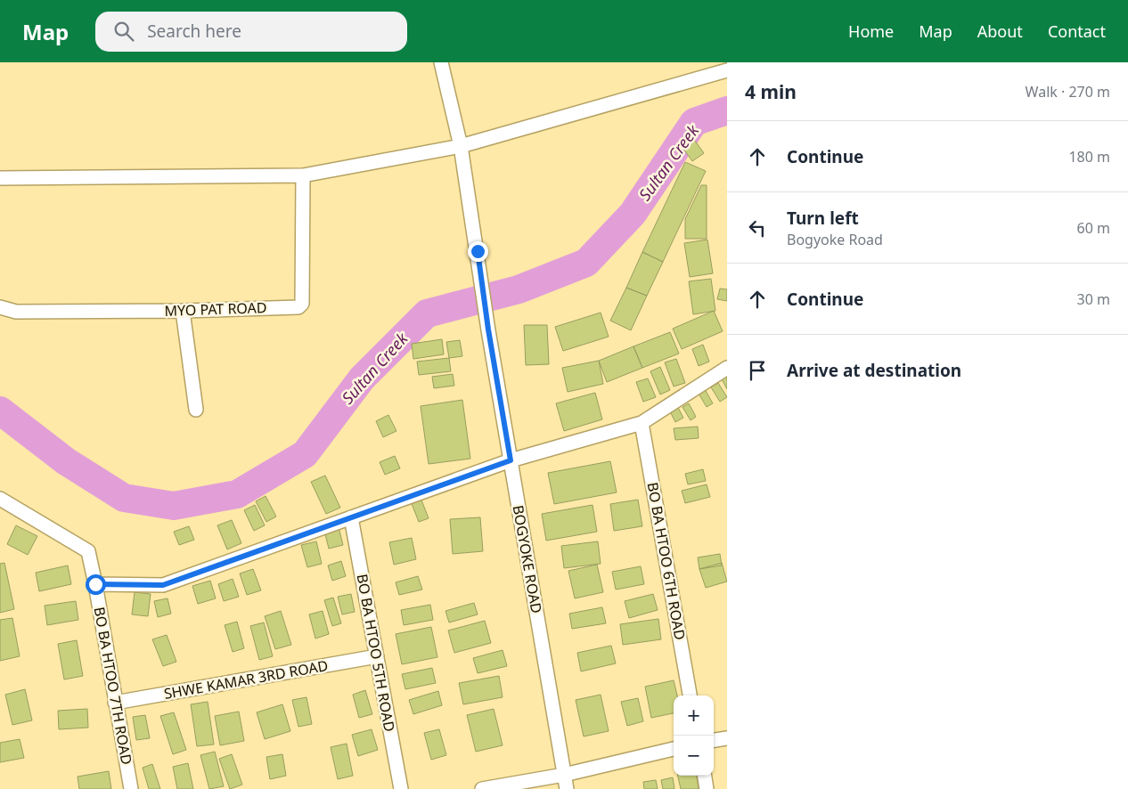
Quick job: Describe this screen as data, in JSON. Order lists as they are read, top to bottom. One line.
{"streets":{"street":["MYO PAT ROAD","BOGYOKE ROAD","BO BA HTOO 6TH ROAD","BO BA HTOO 5TH ROAD","SHWE KAMAR 3RD ROAD","BO BA HTOO 7TH ROAD"]},"crossings":[["BO BA HTOO 5TH ROAD","SHWE KAMAR 3RD ROAD"],["SHWE KAMAR 3RD ROAD","BO BA HTOO 7TH ROAD"]],"water":["Sultan Creek"],"page":{"header":"Map","search":"Search here","nav":["Home","Map","About","Contact"],"heading":["4 min","Walk · 270 m"],"list":[["Continue","180 m"],["Turn left","Bogyoke Road","60 m"],["Continue","30 m"],"Arrive at destination"],"map_buttons":["+","−"]}}
